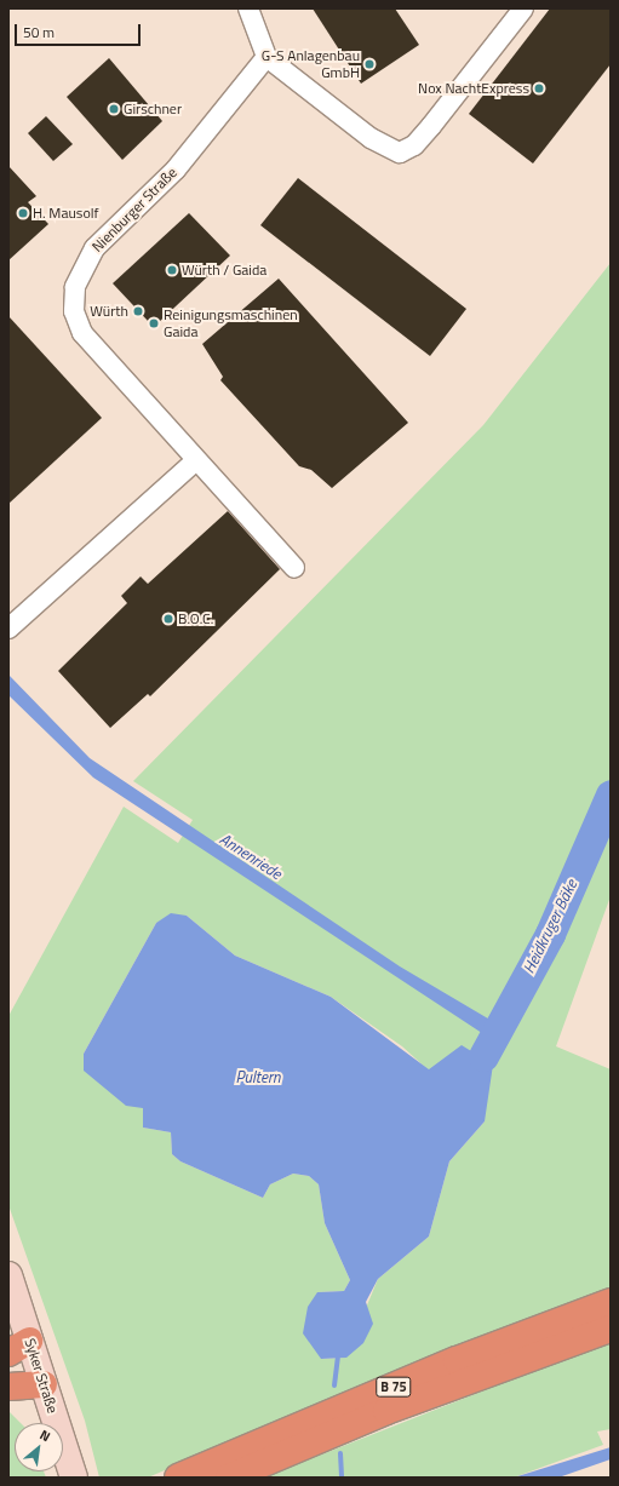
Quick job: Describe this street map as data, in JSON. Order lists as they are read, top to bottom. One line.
{"streets":{"highway":["B 75"],"main road":["Syker Straße"],"street":["Nienburger Straße"]},"water":["Annenriede","Heidkruger Bäke","Pultern"],"places":["G-S Anlagenbau GmbH","Nox NachtExpress","Girschner","H. Mausolf","Würth / Gaida","Würth","Reinigungsmaschinen Gaida","B.O.C."],"scale_bar":"50 m","north":"top right"}
